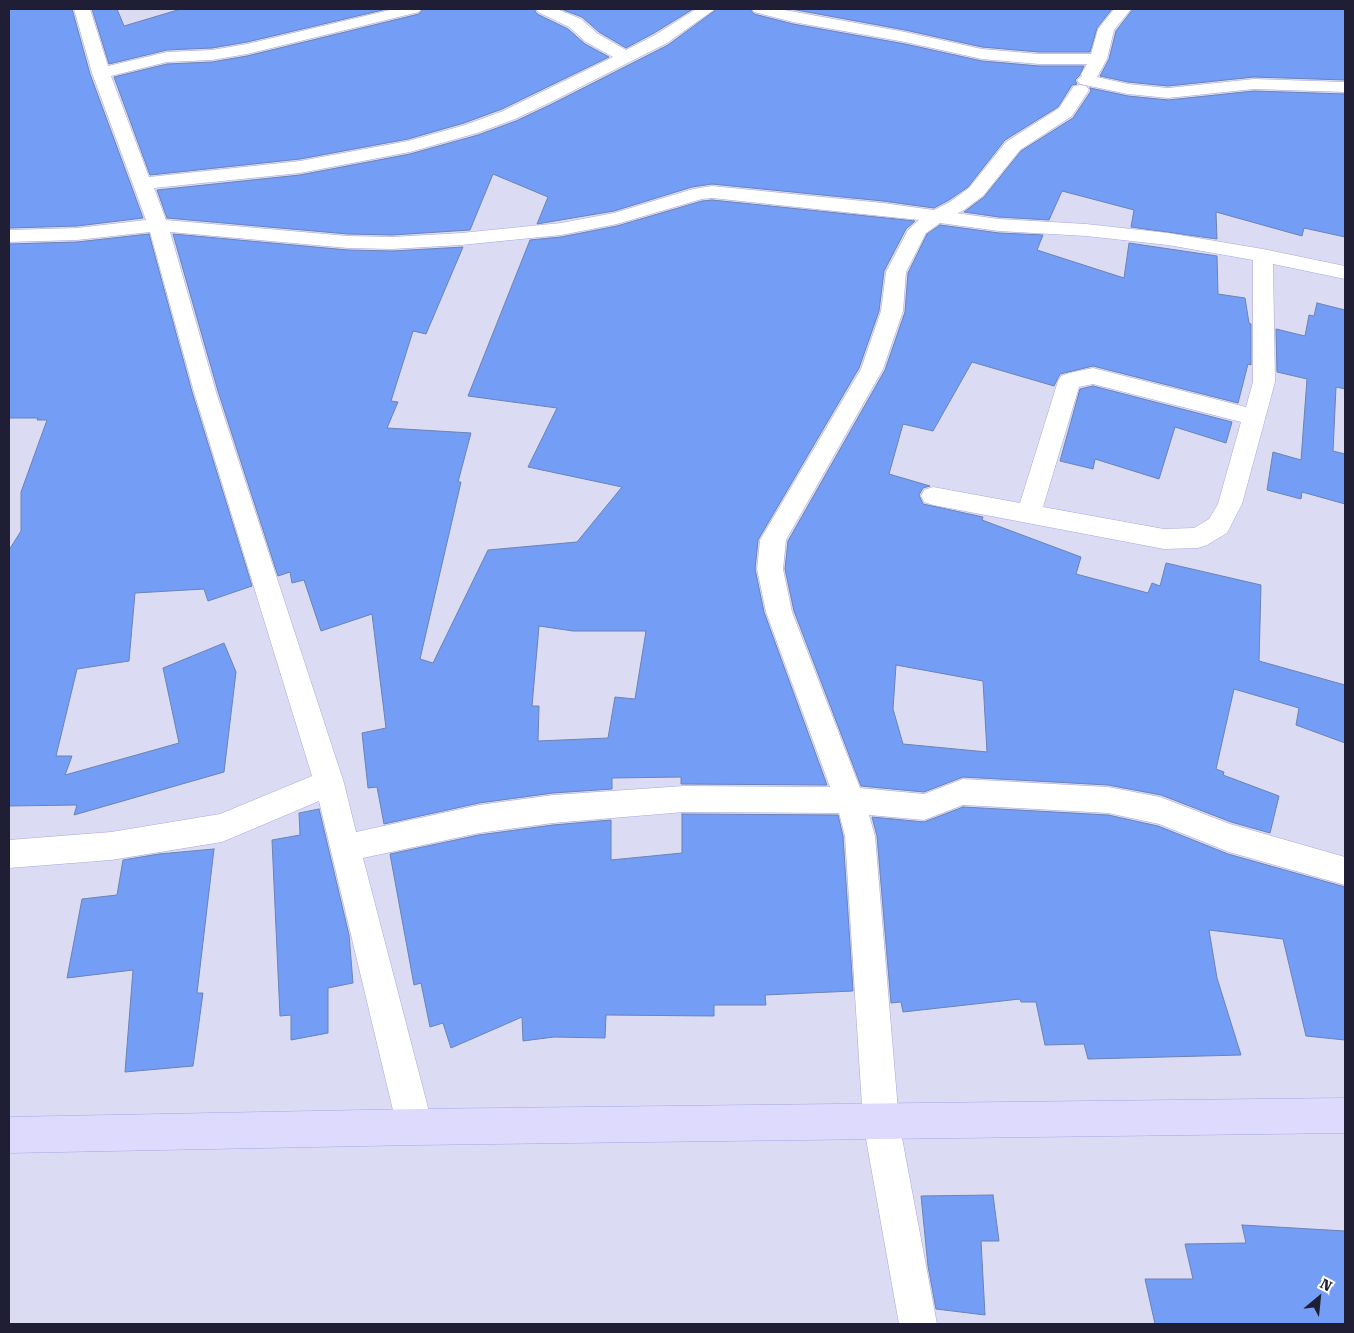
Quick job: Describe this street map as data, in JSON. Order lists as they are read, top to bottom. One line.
{"north":"top right"}
